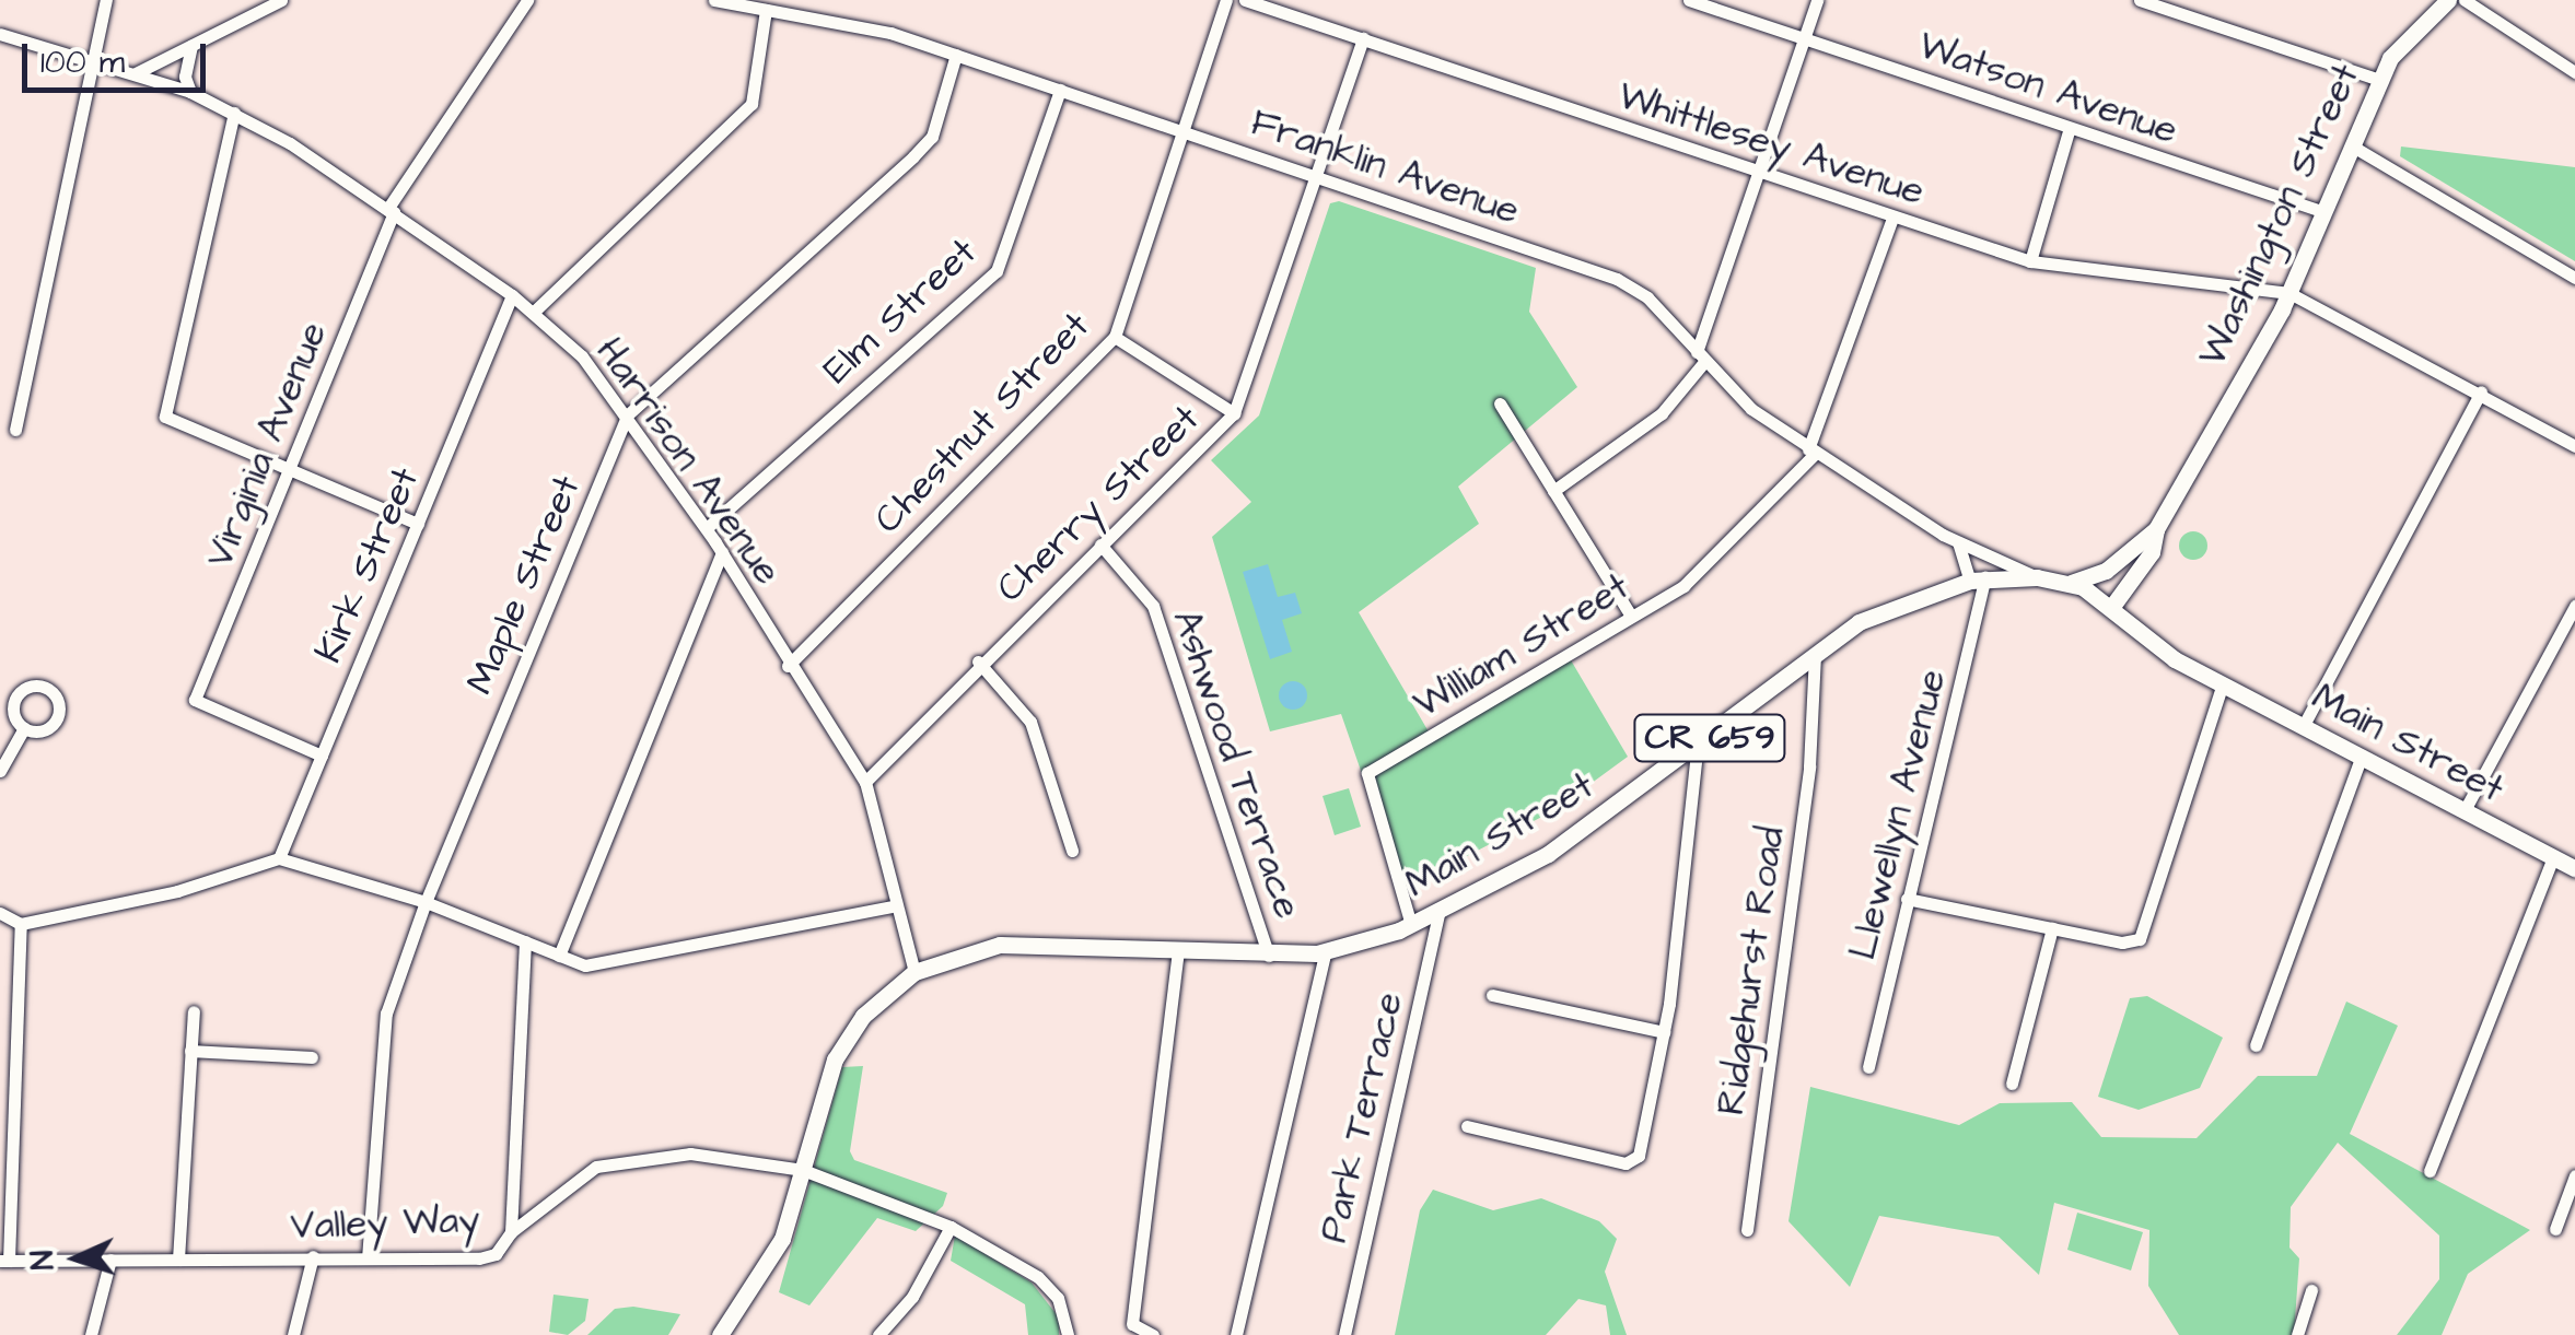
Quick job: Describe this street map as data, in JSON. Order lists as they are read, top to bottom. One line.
{"streets":{"main road":["Washington Street","CR 659","Main Street"],"street":["Watson Avenue","Whittlesey Avenue","Franklin Avenue","Elm Street","Chestnut Street","Virginia Avenue","Harrison Avenue","Cherry Street","Kirk Street","Maple Street","William Street","Ashwood Terrace","Llewellyn Avenue","Ridgehurst Road","Park Terrace","Valley Way"]},"crossings":[["Watson Avenue","Washington Street"],["Whittlesey Avenue","Washington Street"],["Whittlesey Avenue","Cherry Street"],["Whittlesey Avenue","William Street"],["Franklin Avenue","Elm Street"],["Franklin Avenue","Chestnut Street"],["Franklin Avenue","Cherry Street"],["Franklin Avenue","Maple Street"],["Franklin Avenue","William Street"],["Franklin Avenue","Main Street"],["Washington Street","Main Street"],["Elm Street","Harrison Avenue"],["Chestnut Street","Harrison Avenue"],["Virginia Avenue","Harrison Avenue"],["Virginia Avenue","Kirk Street"],["Harrison Avenue","Cherry Street"],["Harrison Avenue","Kirk Street"],["Harrison Avenue","Maple Street"],["Cherry Street","Ashwood Terrace"],["Maple Street","Valley Way"],["William Street","Main Street"],["Main Street","Ashwood Terrace"],["Main Street","Llewellyn Avenue"],["Main Street","Ridgehurst Road"],["Main Street","Park Terrace"]],"scale_bar":"100 m","north":"left"}
